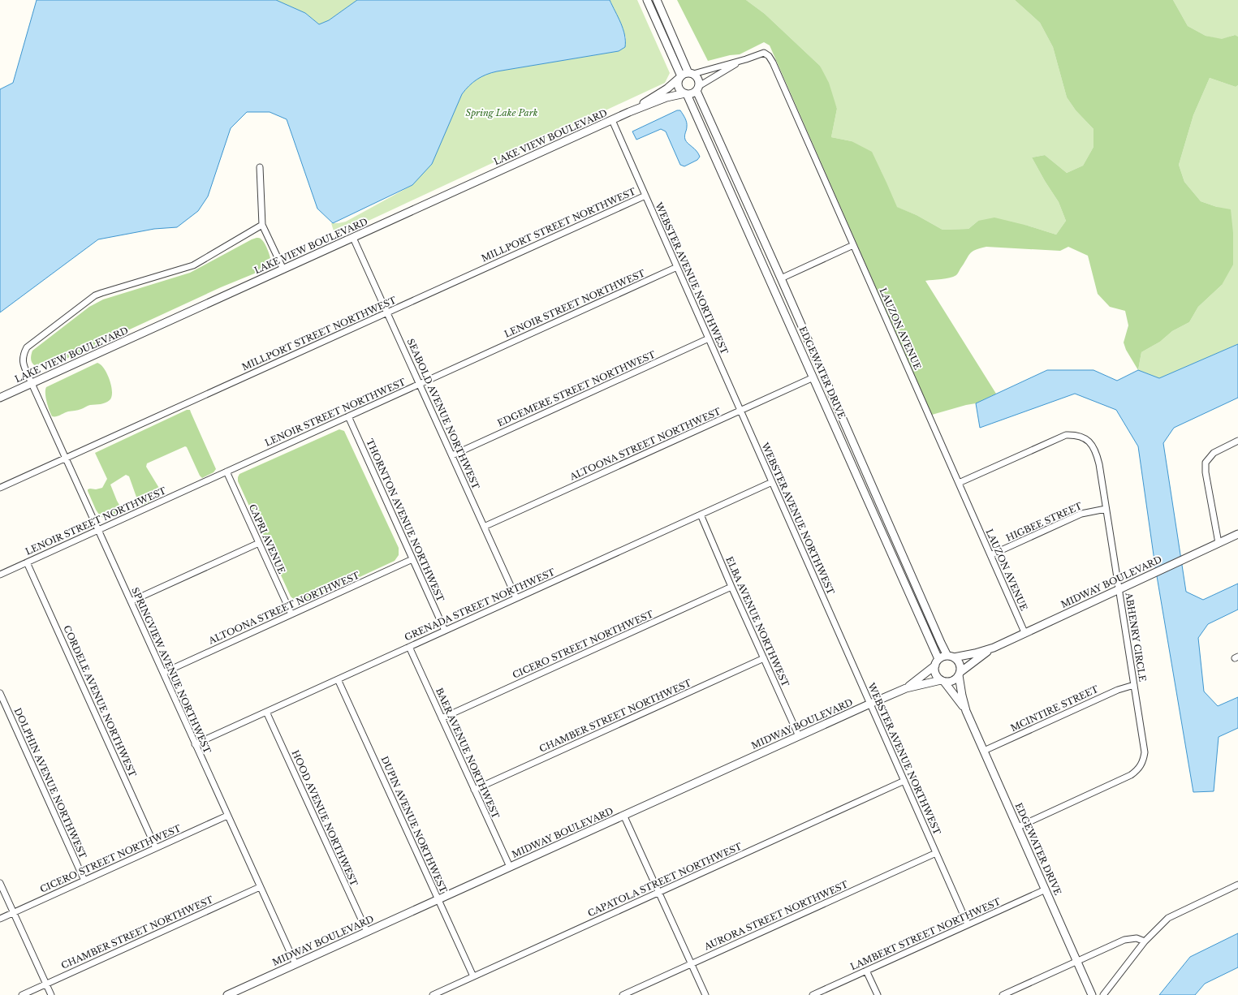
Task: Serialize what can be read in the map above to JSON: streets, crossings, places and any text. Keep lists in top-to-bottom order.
{
  "streets": {
    "street": [
      "LAKE VIEW BOULEVARD",
      "MILLPORT STREET NORTHWEST",
      "WEBSTER AVENUE NORTHWEST",
      "LENOIR STREET NORTHWEST",
      "LAUZON AVENUE",
      "EDGEWATER DRIVE",
      "EDGEMERE STREET NORTHWEST",
      "SEABOLD AVENUE NORTHWEST",
      "ALTOONA STREET NORTHWEST",
      "THORNTON AVENUE NORTHWEST",
      "HIGBEE STREET",
      "CAPRI AVENUE",
      "MIDWAY BOULEVARD",
      "GRENADA STREET NORTHWEST",
      "ELBA AVENUE NORTHWEST",
      "ABHENRY CIRCLE",
      "CICERO STREET NORTHWEST",
      "SPRINGVIEW AVENUE NORTHWEST",
      "CORDELE AVENUE NORTHWEST",
      "MCINTIRE STREET",
      "CHAMBER STREET NORTHWEST",
      "BAER AVENUE NORTHWEST",
      "DOLPHIN AVENUE NORTHWEST",
      "HOOD AVENUE NORTHWEST",
      "DUPIN AVENUE NORTHWEST",
      "CAPATOLA STREET NORTHWEST",
      "AURORA STREET NORTHWEST",
      "LAMBERT STREET NORTHWEST"
    ]
  },
  "crossings": [
    ["LAKE VIEW BOULEVARD", "WEBSTER AVENUE NORTHWEST"],
    ["LAKE VIEW BOULEVARD", "LAUZON AVENUE"],
    ["LAKE VIEW BOULEVARD", "EDGEWATER DRIVE"],
    ["LAKE VIEW BOULEVARD", "SEABOLD AVENUE NORTHWEST"],
    ["LAKE VIEW BOULEVARD", "SPRINGVIEW AVENUE NORTHWEST"],
    ["MILLPORT STREET NORTHWEST", "WEBSTER AVENUE NORTHWEST"],
    ["MILLPORT STREET NORTHWEST", "SEABOLD AVENUE NORTHWEST"],
    ["MILLPORT STREET NORTHWEST", "SPRINGVIEW AVENUE NORTHWEST"],
    ["WEBSTER AVENUE NORTHWEST", "LENOIR STREET NORTHWEST"],
    ["WEBSTER AVENUE NORTHWEST", "EDGEMERE STREET NORTHWEST"],
    ["WEBSTER AVENUE NORTHWEST", "ALTOONA STREET NORTHWEST"],
    ["WEBSTER AVENUE NORTHWEST", "MIDWAY BOULEVARD"],
    ["WEBSTER AVENUE NORTHWEST", "GRENADA STREET NORTHWEST"],
    ["WEBSTER AVENUE NORTHWEST", "CAPATOLA STREET NORTHWEST"],
    ["WEBSTER AVENUE NORTHWEST", "AURORA STREET NORTHWEST"],
    ["WEBSTER AVENUE NORTHWEST", "LAMBERT STREET NORTHWEST"],
    ["LENOIR STREET NORTHWEST", "SEABOLD AVENUE NORTHWEST"],
    ["LENOIR STREET NORTHWEST", "THORNTON AVENUE NORTHWEST"],
    ["LENOIR STREET NORTHWEST", "CAPRI AVENUE"],
    ["LENOIR STREET NORTHWEST", "SPRINGVIEW AVENUE NORTHWEST"],
    ["LENOIR STREET NORTHWEST", "CORDELE AVENUE NORTHWEST"],
    ["LAUZON AVENUE", "EDGEWATER DRIVE"],
    ["LAUZON AVENUE", "HIGBEE STREET"],
    ["LAUZON AVENUE", "MIDWAY BOULEVARD"],
    ["LAUZON AVENUE", "ABHENRY CIRCLE"],
    ["EDGEWATER DRIVE", "ALTOONA STREET NORTHWEST"],
    ["EDGEWATER DRIVE", "MIDWAY BOULEVARD"],
    ["EDGEWATER DRIVE", "ABHENRY CIRCLE"],
    ["EDGEWATER DRIVE", "MCINTIRE STREET"],
    ["EDGEWATER DRIVE", "LAMBERT STREET NORTHWEST"],
    ["EDGEMERE STREET NORTHWEST", "SEABOLD AVENUE NORTHWEST"],
    ["SEABOLD AVENUE NORTHWEST", "ALTOONA STREET NORTHWEST"],
    ["SEABOLD AVENUE NORTHWEST", "GRENADA STREET NORTHWEST"],
    ["ALTOONA STREET NORTHWEST", "THORNTON AVENUE NORTHWEST"],
    ["ALTOONA STREET NORTHWEST", "CAPRI AVENUE"],
    ["ALTOONA STREET NORTHWEST", "SPRINGVIEW AVENUE NORTHWEST"],
    ["THORNTON AVENUE NORTHWEST", "GRENADA STREET NORTHWEST"],
    ["HIGBEE STREET", "ABHENRY CIRCLE"],
    ["MIDWAY BOULEVARD", "ELBA AVENUE NORTHWEST"],
    ["MIDWAY BOULEVARD", "ABHENRY CIRCLE"],
    ["MIDWAY BOULEVARD", "SPRINGVIEW AVENUE NORTHWEST"],
    ["MIDWAY BOULEVARD", "BAER AVENUE NORTHWEST"],
    ["MIDWAY BOULEVARD", "HOOD AVENUE NORTHWEST"],
    ["MIDWAY BOULEVARD", "DUPIN AVENUE NORTHWEST"],
    ["GRENADA STREET NORTHWEST", "ELBA AVENUE NORTHWEST"],
    ["GRENADA STREET NORTHWEST", "SPRINGVIEW AVENUE NORTHWEST"],
    ["GRENADA STREET NORTHWEST", "BAER AVENUE NORTHWEST"],
    ["GRENADA STREET NORTHWEST", "HOOD AVENUE NORTHWEST"],
    ["GRENADA STREET NORTHWEST", "DUPIN AVENUE NORTHWEST"],
    ["ELBA AVENUE NORTHWEST", "CICERO STREET NORTHWEST"],
    ["ELBA AVENUE NORTHWEST", "CHAMBER STREET NORTHWEST"],
    ["ABHENRY CIRCLE", "MCINTIRE STREET"],
    ["CICERO STREET NORTHWEST", "SPRINGVIEW AVENUE NORTHWEST"],
    ["CICERO STREET NORTHWEST", "CORDELE AVENUE NORTHWEST"],
    ["CICERO STREET NORTHWEST", "BAER AVENUE NORTHWEST"],
    ["CICERO STREET NORTHWEST", "DOLPHIN AVENUE NORTHWEST"],
    ["SPRINGVIEW AVENUE NORTHWEST", "CHAMBER STREET NORTHWEST"],
    ["CHAMBER STREET NORTHWEST", "BAER AVENUE NORTHWEST"],
    ["DUPIN AVENUE NORTHWEST", "CAPATOLA STREET NORTHWEST"]
  ],
  "parks": ["Spring Lake Park"]
}
